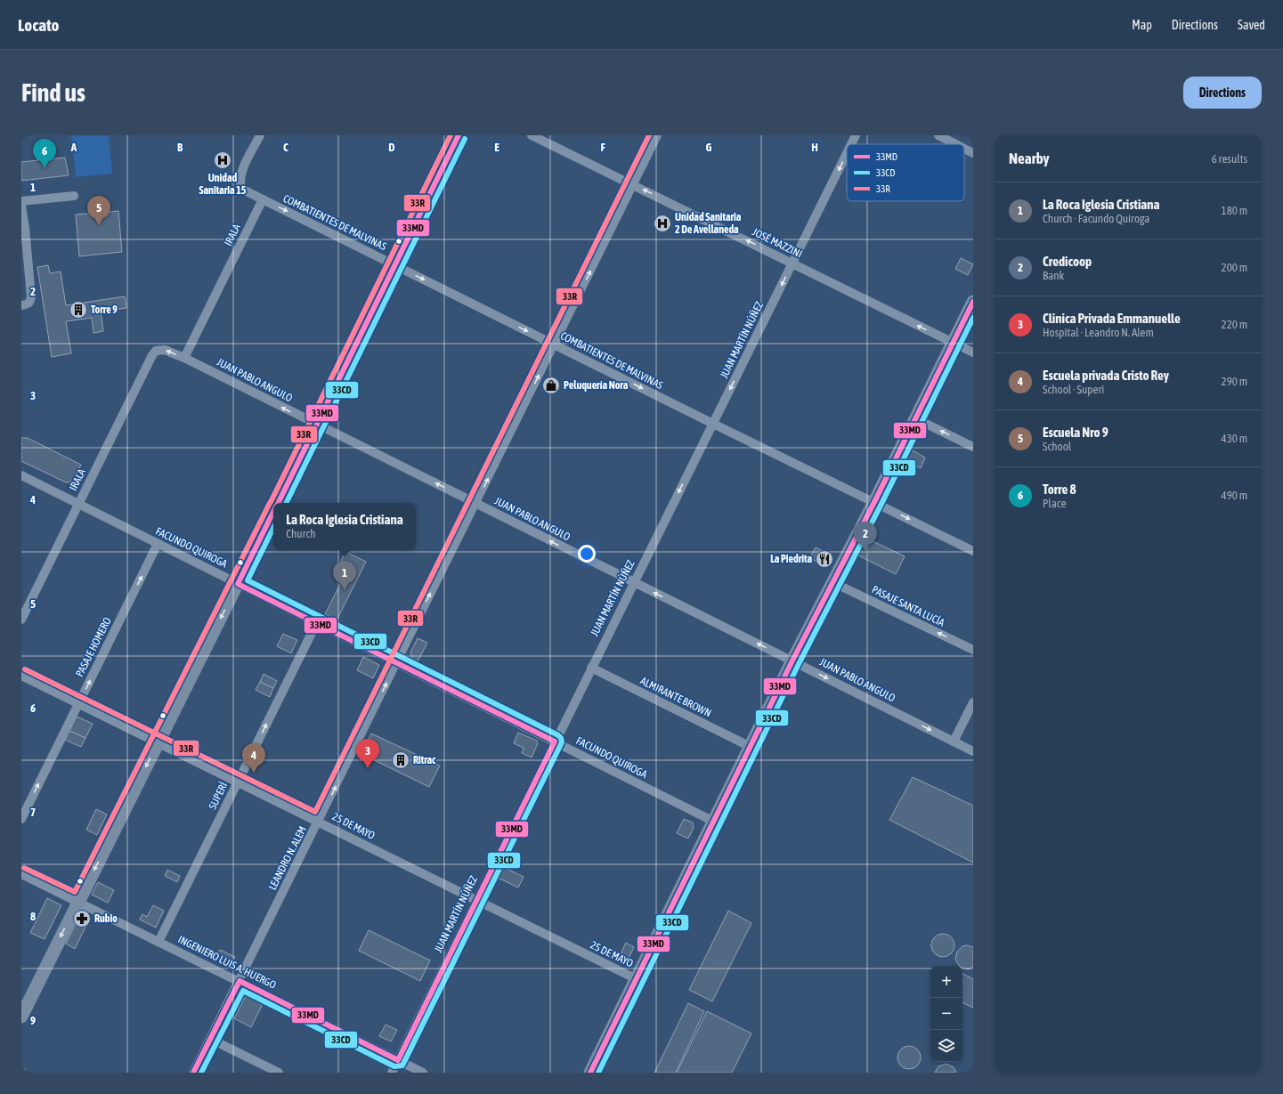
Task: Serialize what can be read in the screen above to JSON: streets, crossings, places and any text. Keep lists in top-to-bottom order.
{
  "streets": {
    "street": [
      "COMBATIENTES DE MALVINAS",
      "IRALA",
      "JOSÉ MAZZINI",
      "JUAN MARTÍN NÚÑEZ",
      "JUAN PABLO ANGULO",
      "FACUNDO QUIROGA",
      "PASAJE SANTA LUCÍA",
      "PASAJE HOMERO",
      "ALMIRANTE BROWN",
      "SUPERÍ",
      "25 DE MAYO",
      "LEANDRO N. ALEM",
      "INGENIERO LUIS A. HUERGO"
    ]
  },
  "crossings": [
    ["COMBATIENTES DE MALVINAS", "IRALA"],
    ["COMBATIENTES DE MALVINAS", "JUAN MARTÍN NÚÑEZ"],
    ["COMBATIENTES DE MALVINAS", "LEANDRO N. ALEM"],
    ["IRALA", "JUAN PABLO ANGULO"],
    ["IRALA", "FACUNDO QUIROGA"],
    ["JOSÉ MAZZINI", "JUAN MARTÍN NÚÑEZ"],
    ["JOSÉ MAZZINI", "LEANDRO N. ALEM"],
    ["JUAN MARTÍN NÚÑEZ", "JUAN PABLO ANGULO"],
    ["JUAN MARTÍN NÚÑEZ", "FACUNDO QUIROGA"],
    ["JUAN MARTÍN NÚÑEZ", "ALMIRANTE BROWN"],
    ["JUAN MARTÍN NÚÑEZ", "25 DE MAYO"],
    ["JUAN MARTÍN NÚÑEZ", "INGENIERO LUIS A. HUERGO"],
    ["JUAN PABLO ANGULO", "LEANDRO N. ALEM"],
    ["FACUNDO QUIROGA", "PASAJE HOMERO"],
    ["FACUNDO QUIROGA", "SUPERÍ"],
    ["FACUNDO QUIROGA", "LEANDRO N. ALEM"],
    ["PASAJE HOMERO", "25 DE MAYO"],
    ["SUPERÍ", "25 DE MAYO"],
    ["SUPERÍ", "INGENIERO LUIS A. HUERGO"],
    ["25 DE MAYO", "LEANDRO N. ALEM"],
    ["LEANDRO N. ALEM", "INGENIERO LUIS A. HUERGO"]
  ],
  "one_way": [
    "COMBATIENTES DE MALVINAS",
    "JOSÉ MAZZINI",
    "JUAN MARTÍN NÚÑEZ",
    "PASAJE SANTA LUCÍA",
    "PASAJE HOMERO",
    "SUPERÍ",
    "LEANDRO N. ALEM"
  ],
  "places": {
    "hospital": ["Unidad Sanitaria 15", "Unidad Sanitaria 2 De Avellaneda"],
    "building": ["Torre 9", "Ritrac"],
    "shop": ["Peluquería Nora"],
    "restaurant": ["La Piedrita"],
    "pharmacy": ["Rubio"]
  },
  "lines": ["transit line 33MD", "transit line 33R", "transit line 33CD"],
  "legend": ["33MD", "33CD", "33R"],
  "page": {
    "header": "Locato",
    "nav": ["Map", "Directions", "Saved"],
    "buttons": "Directions",
    "title": "Find us",
    "heading": ["Nearby", "6 results"],
    "pins": [
      "6",
      "5",
      "2",
      "1",
      "3",
      "4"
    ],
    "list": [
      {
        "mark": "1",
        "name": "La Roca Iglesia Cristiana",
        "note": "Church · Facundo Quiroga",
        "value": "180 m"
      },
      {
        "mark": "2",
        "name": "Credicoop",
        "note": "Bank",
        "value": "200 m"
      },
      {
        "mark": "3",
        "name": "Clinica Privada Emmanuelle",
        "note": "Hospital · Leandro N. Alem",
        "value": "220 m"
      },
      {
        "mark": "4",
        "name": "Escuela privada Cristo Rey",
        "note": "School · Superí",
        "value": "290 m"
      },
      {
        "mark": "5",
        "name": "Escuela Nro 9",
        "note": "School",
        "value": "430 m"
      },
      {
        "mark": "6",
        "name": "Torre 8",
        "note": "Place",
        "value": "490 m"
      }
    ],
    "popup": ["La Roca Iglesia Cristiana", "Church"],
    "map_buttons": ["+", "−"]
  },
  "grid": {
    "columns": [
      "A",
      "B",
      "C",
      "D",
      "E",
      "F",
      "G",
      "H"
    ],
    "rows": [
      "1",
      "2",
      "3",
      "4",
      "5",
      "6",
      "7",
      "8",
      "9"
    ]
  }
}
